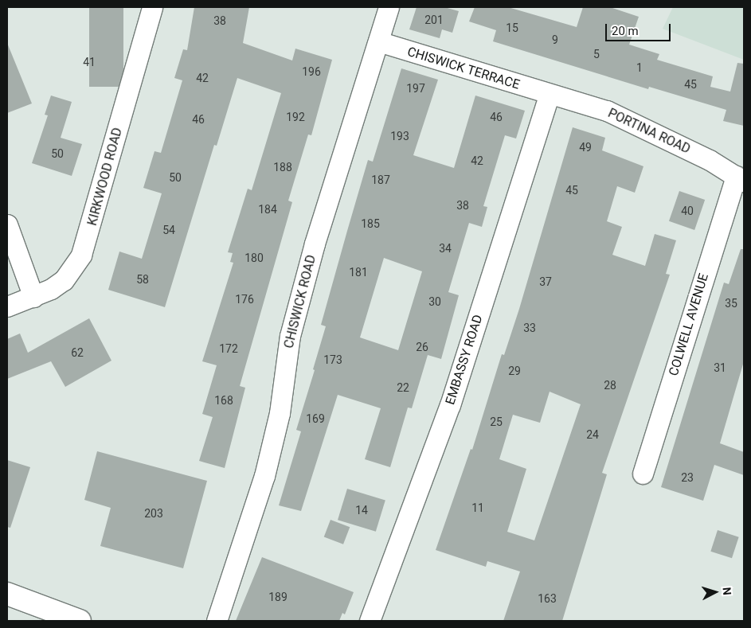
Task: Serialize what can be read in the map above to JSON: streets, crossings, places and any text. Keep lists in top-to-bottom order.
{
  "streets": {
    "street": [
      "CHISWICK TERRACE",
      "PORTINA ROAD",
      "KIRKWOOD ROAD",
      "CHISWICK ROAD",
      "COLWELL AVENUE",
      "EMBASSY ROAD"
    ]
  },
  "crossings": [
    ["CHISWICK TERRACE", "PORTINA ROAD"],
    ["CHISWICK TERRACE", "CHISWICK ROAD"],
    ["CHISWICK TERRACE", "EMBASSY ROAD"],
    ["PORTINA ROAD", "COLWELL AVENUE"],
    ["PORTINA ROAD", "EMBASSY ROAD"]
  ],
  "house_numbers": [
    "201",
    "38",
    "15",
    "9",
    "5",
    "41",
    "1",
    "196",
    "42",
    "45",
    "197",
    "192",
    "46",
    "46",
    "193",
    "49",
    "50",
    "42",
    "188",
    "50",
    "187",
    "45",
    "38",
    "184",
    "40",
    "185",
    "54",
    "34",
    "180",
    "181",
    "58",
    "37",
    "176",
    "30",
    "35",
    "33",
    "26",
    "172",
    "62",
    "173",
    "31",
    "29",
    "28",
    "22",
    "168",
    "169",
    "25",
    "24",
    "23",
    "11",
    "14",
    "203",
    "189",
    "163"
  ],
  "scale_bar": "20 m",
  "north": "right"
}
